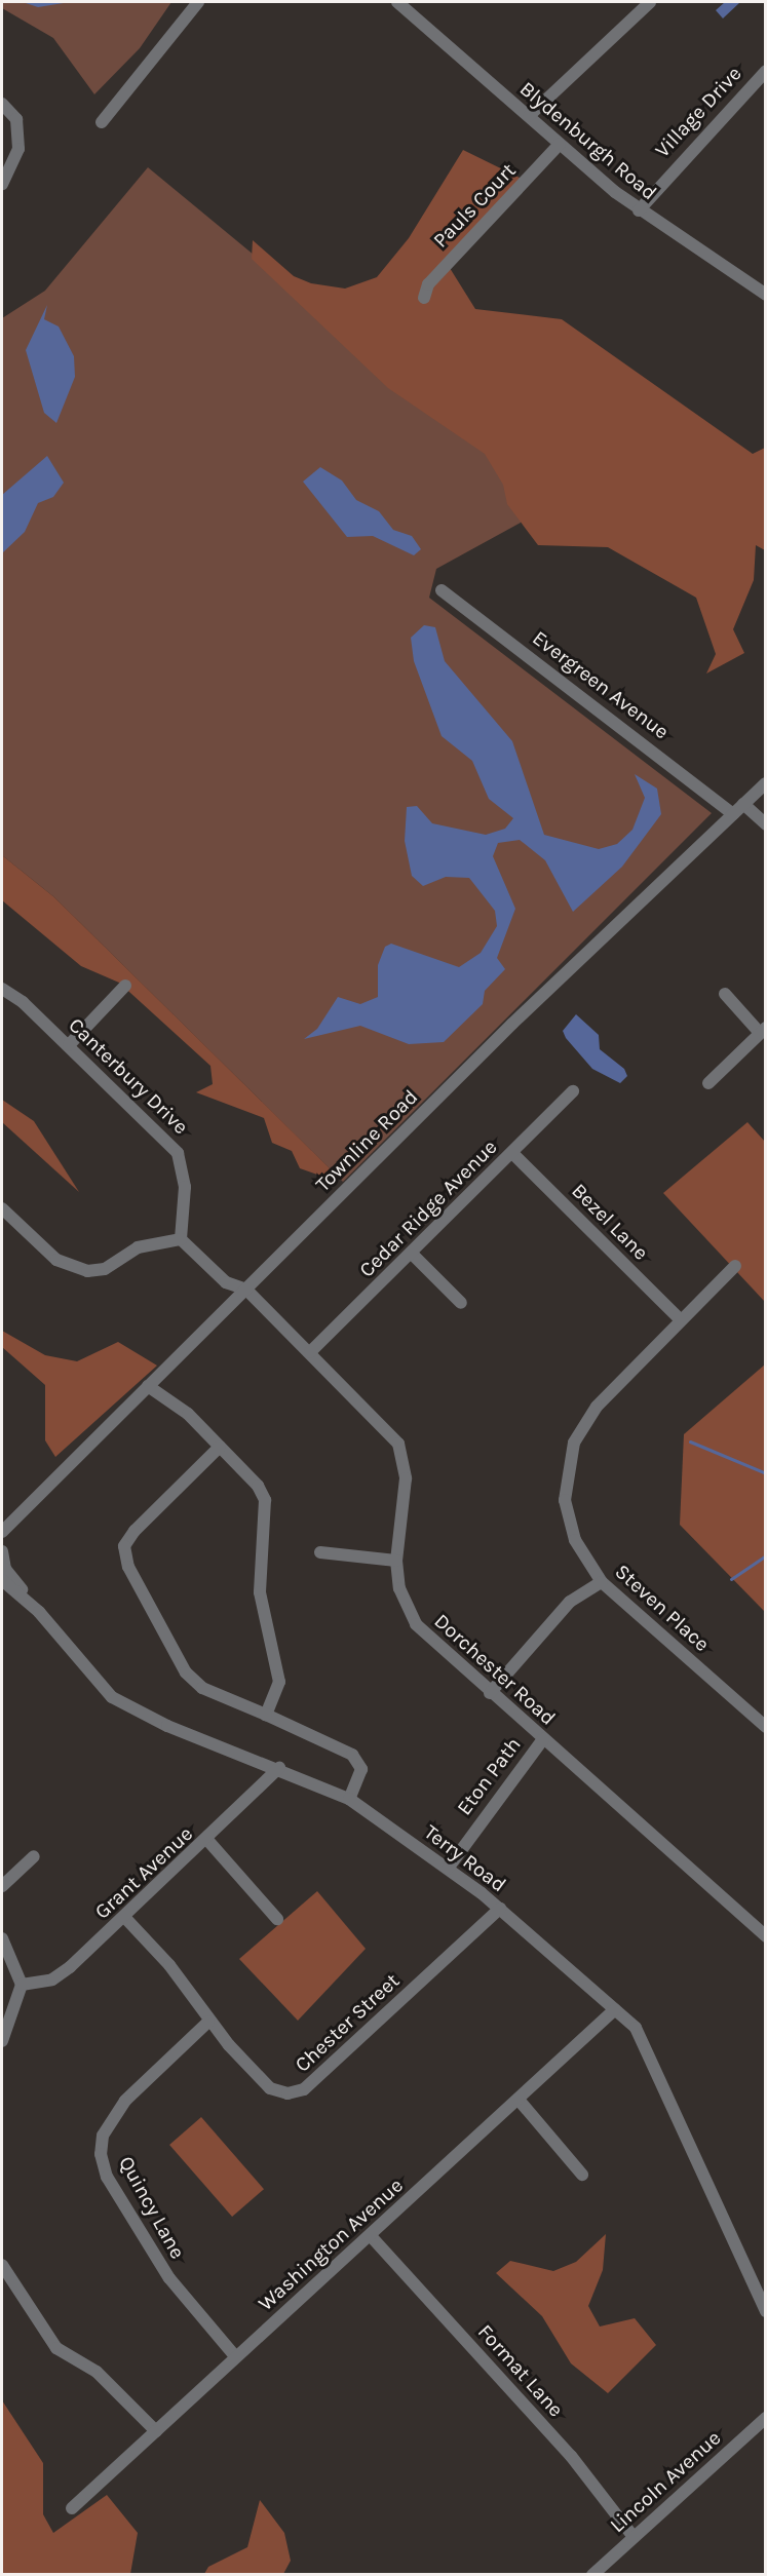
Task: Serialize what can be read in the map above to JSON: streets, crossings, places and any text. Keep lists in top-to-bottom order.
{
  "streets": {
    "street": [
      "Village Drive",
      "Blydenburgh Road",
      "Pauls Court",
      "Evergreen Avenue",
      "Canterbury Drive",
      "Townline Road",
      "Cedar Ridge Avenue",
      "Bezel Lane",
      "Steven Place",
      "Dorchester Road",
      "Eton Path",
      "Terry Road",
      "Grant Avenue",
      "Chester Street",
      "Quincy Lane",
      "Washington Avenue",
      "Format Lane",
      "Lincoln Avenue"
    ]
  },
  "crossings": [
    ["Village Drive", "Blydenburgh Road"],
    ["Blydenburgh Road", "Pauls Court"],
    ["Evergreen Avenue", "Townline Road"],
    ["Townline Road", "Dorchester Road"],
    ["Cedar Ridge Avenue", "Bezel Lane"],
    ["Cedar Ridge Avenue", "Dorchester Road"],
    ["Bezel Lane", "Steven Place"],
    ["Dorchester Road", "Eton Path"],
    ["Eton Path", "Terry Road"],
    ["Terry Road", "Grant Avenue"],
    ["Terry Road", "Chester Street"],
    ["Terry Road", "Washington Avenue"],
    ["Grant Avenue", "Chester Street"],
    ["Chester Street", "Quincy Lane"],
    ["Quincy Lane", "Washington Avenue"],
    ["Washington Avenue", "Format Lane"],
    ["Format Lane", "Lincoln Avenue"]
  ]
}
